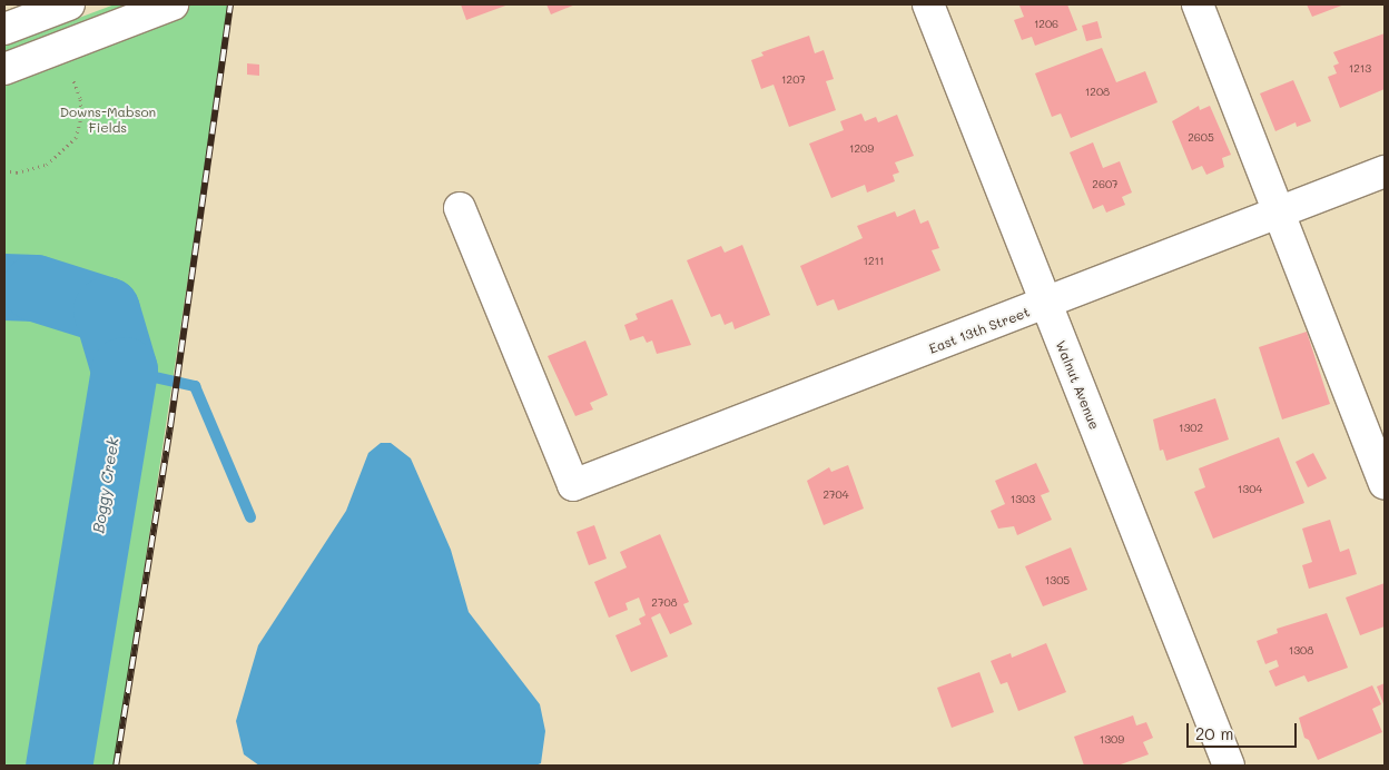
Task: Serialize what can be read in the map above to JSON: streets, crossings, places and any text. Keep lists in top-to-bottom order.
{
  "streets": {
    "street": ["East 13th Street", "Walnut Avenue"]
  },
  "crossings": [
    ["East 13th Street", "Walnut Avenue"]
  ],
  "water": ["Boggy Creek"],
  "parks": ["Downs-Mabson Fields"],
  "house_numbers": [
    "1206",
    "1213",
    "1207",
    "1208",
    "2605",
    "1209",
    "2607",
    "1211",
    "1302",
    "1304",
    "2704",
    "1303",
    "1305",
    "2708",
    "1308",
    "1309"
  ],
  "scale_bar": "20 m"
}
